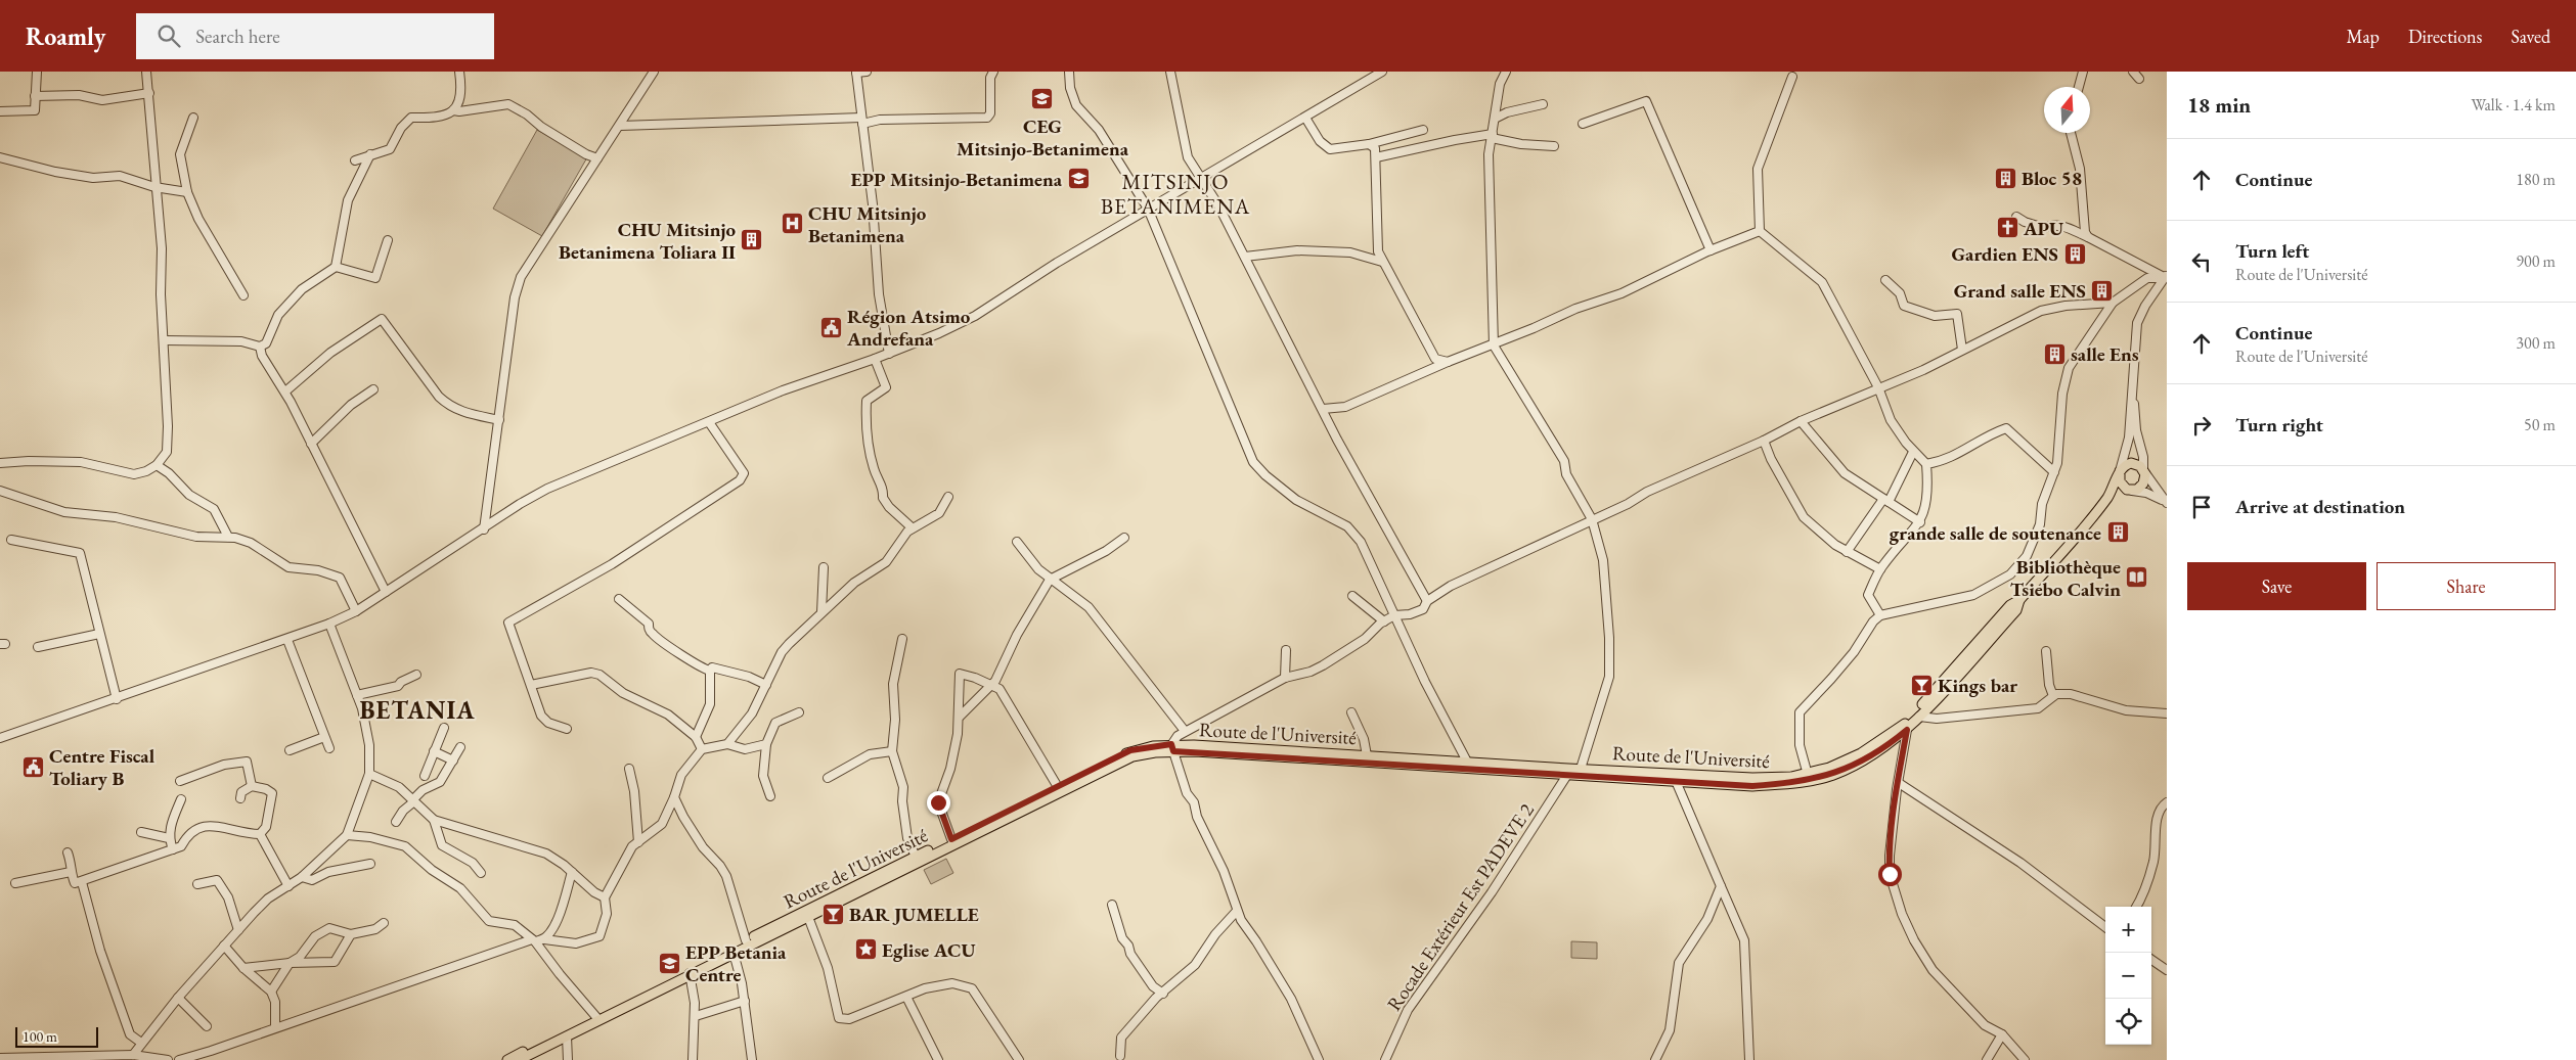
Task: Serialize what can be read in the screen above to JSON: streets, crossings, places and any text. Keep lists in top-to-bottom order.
{
  "streets": {
    "main road": ["Route de l'Université"],
    "street": ["Rocade Extérieur Est PADEVE 2"]
  },
  "crossings": [
    ["Route de l'Université", "Rocade Extérieur Est PADEVE 2"]
  ],
  "districts": ["MITSINJO BETANIMENA", "BETANIA"],
  "places": {
    "school or university": ["CEG Mitsinjo-Betanimena", "EPP Mitsinjo-Betanimena", "EPP Betania Centre"],
    "building": [
      "Bloc 58",
      "CHU Mitsinjo Betanimena Toliara II",
      "Gardien ENS",
      "Grand salle ENS",
      "salle Ens",
      "grande salle de soutenance"
    ],
    "hospital": ["CHU Mitsinjo Betanimena"],
    "church": ["APU"],
    "public building": ["Région Atsimo Andrefana", "Centre Fiscal Toliary B"],
    "library": ["Bibliothèque Tsiebo Calvin"],
    "bar": ["Kings bar", "BAR JUMELLE"],
    "place": ["Eglise ACU"]
  },
  "scale_bar": "100 m",
  "north": "top",
  "page": {
    "header": "Roamly",
    "search": "Search here",
    "nav": ["Map", "Directions", "Saved"],
    "heading": ["18 min", "Walk · 1.4 km"],
    "list": [
      ["Continue", "180 m"],
      ["Turn left", "Route de l'Université", "900 m"],
      ["Continue", "Route de l'Université", "300 m"],
      ["Turn right", "50 m"],
      "Arrive at destination"
    ],
    "buttons": ["Save", "Share"],
    "map_buttons": ["+", "−"],
    "scale": "100 m"
  }
}
